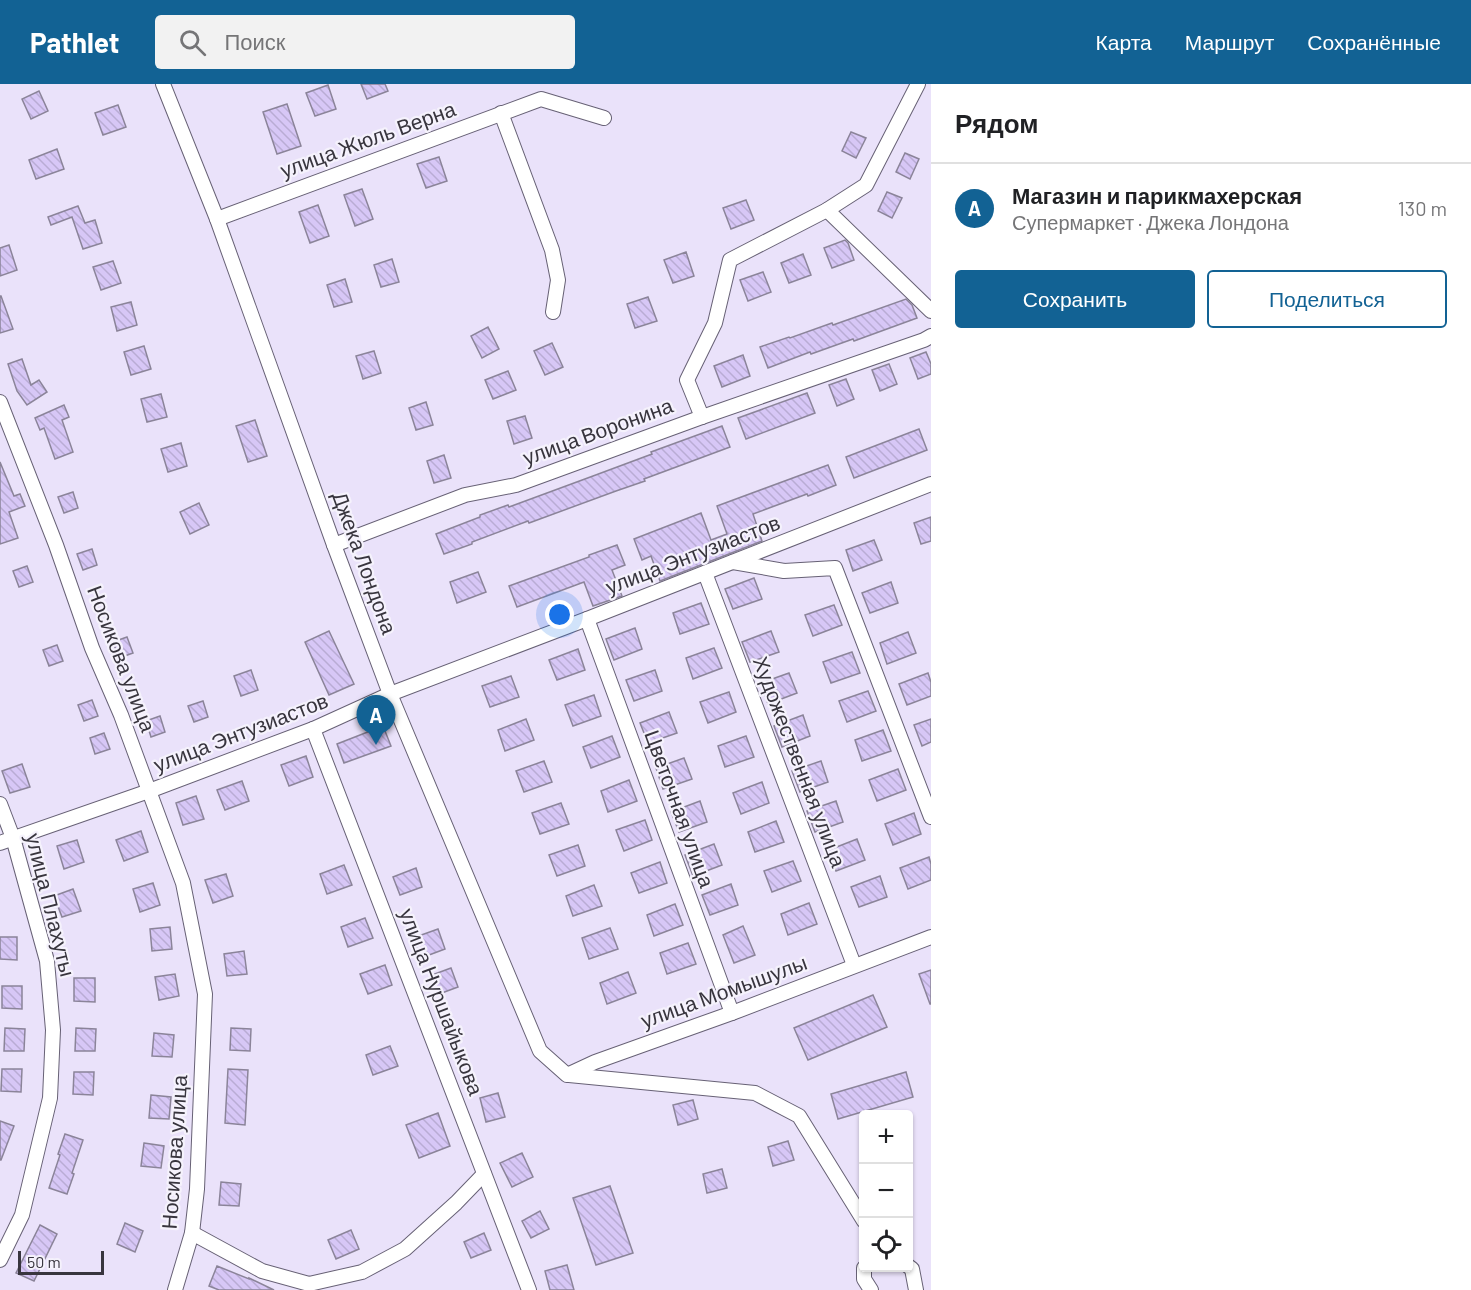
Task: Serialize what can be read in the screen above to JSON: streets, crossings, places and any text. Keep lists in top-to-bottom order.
{
  "streets": {
    "street": [
      "улица Жюль Верна",
      "улица Воронина",
      "улица Энтузиастов",
      "Джека Лондона",
      "Носикова улица",
      "Художественная улица",
      "Цветочная улица",
      "улица Плахуты",
      "улица Момышулы",
      "улица Нуршайыкова"
    ]
  },
  "crossings": [
    ["улица Жюль Верна", "Джека Лондона"],
    ["улица Воронина", "Джека Лондона"],
    ["улица Энтузиастов", "Джека Лондона"],
    ["улица Энтузиастов", "Носикова улица"],
    ["улица Энтузиастов", "Художественная улица"],
    ["улица Энтузиастов", "Цветочная улица"],
    ["улица Энтузиастов", "улица Плахуты"],
    ["улица Энтузиастов", "улица Нуршайыкова"],
    ["Джека Лондона", "улица Момышулы"],
    ["Художественная улица", "улица Момышулы"],
    ["Цветочная улица", "улица Момышулы"]
  ],
  "scale_bar": "50 m",
  "page": {
    "header": "Pathlet",
    "search": "Поиск",
    "nav": ["Карта", "Маршрут", "Сохранённые"],
    "heading": "Рядом",
    "list": [
      {
        "mark": "A",
        "name": "Магазин и парикмахерская",
        "note": "Супермаркет · Джека Лондона",
        "value": "130 m"
      }
    ],
    "buttons": ["Сохранить", "Поделиться"],
    "pins": "A",
    "map_buttons": ["+", "−"],
    "scale": "50 m"
  }
}
